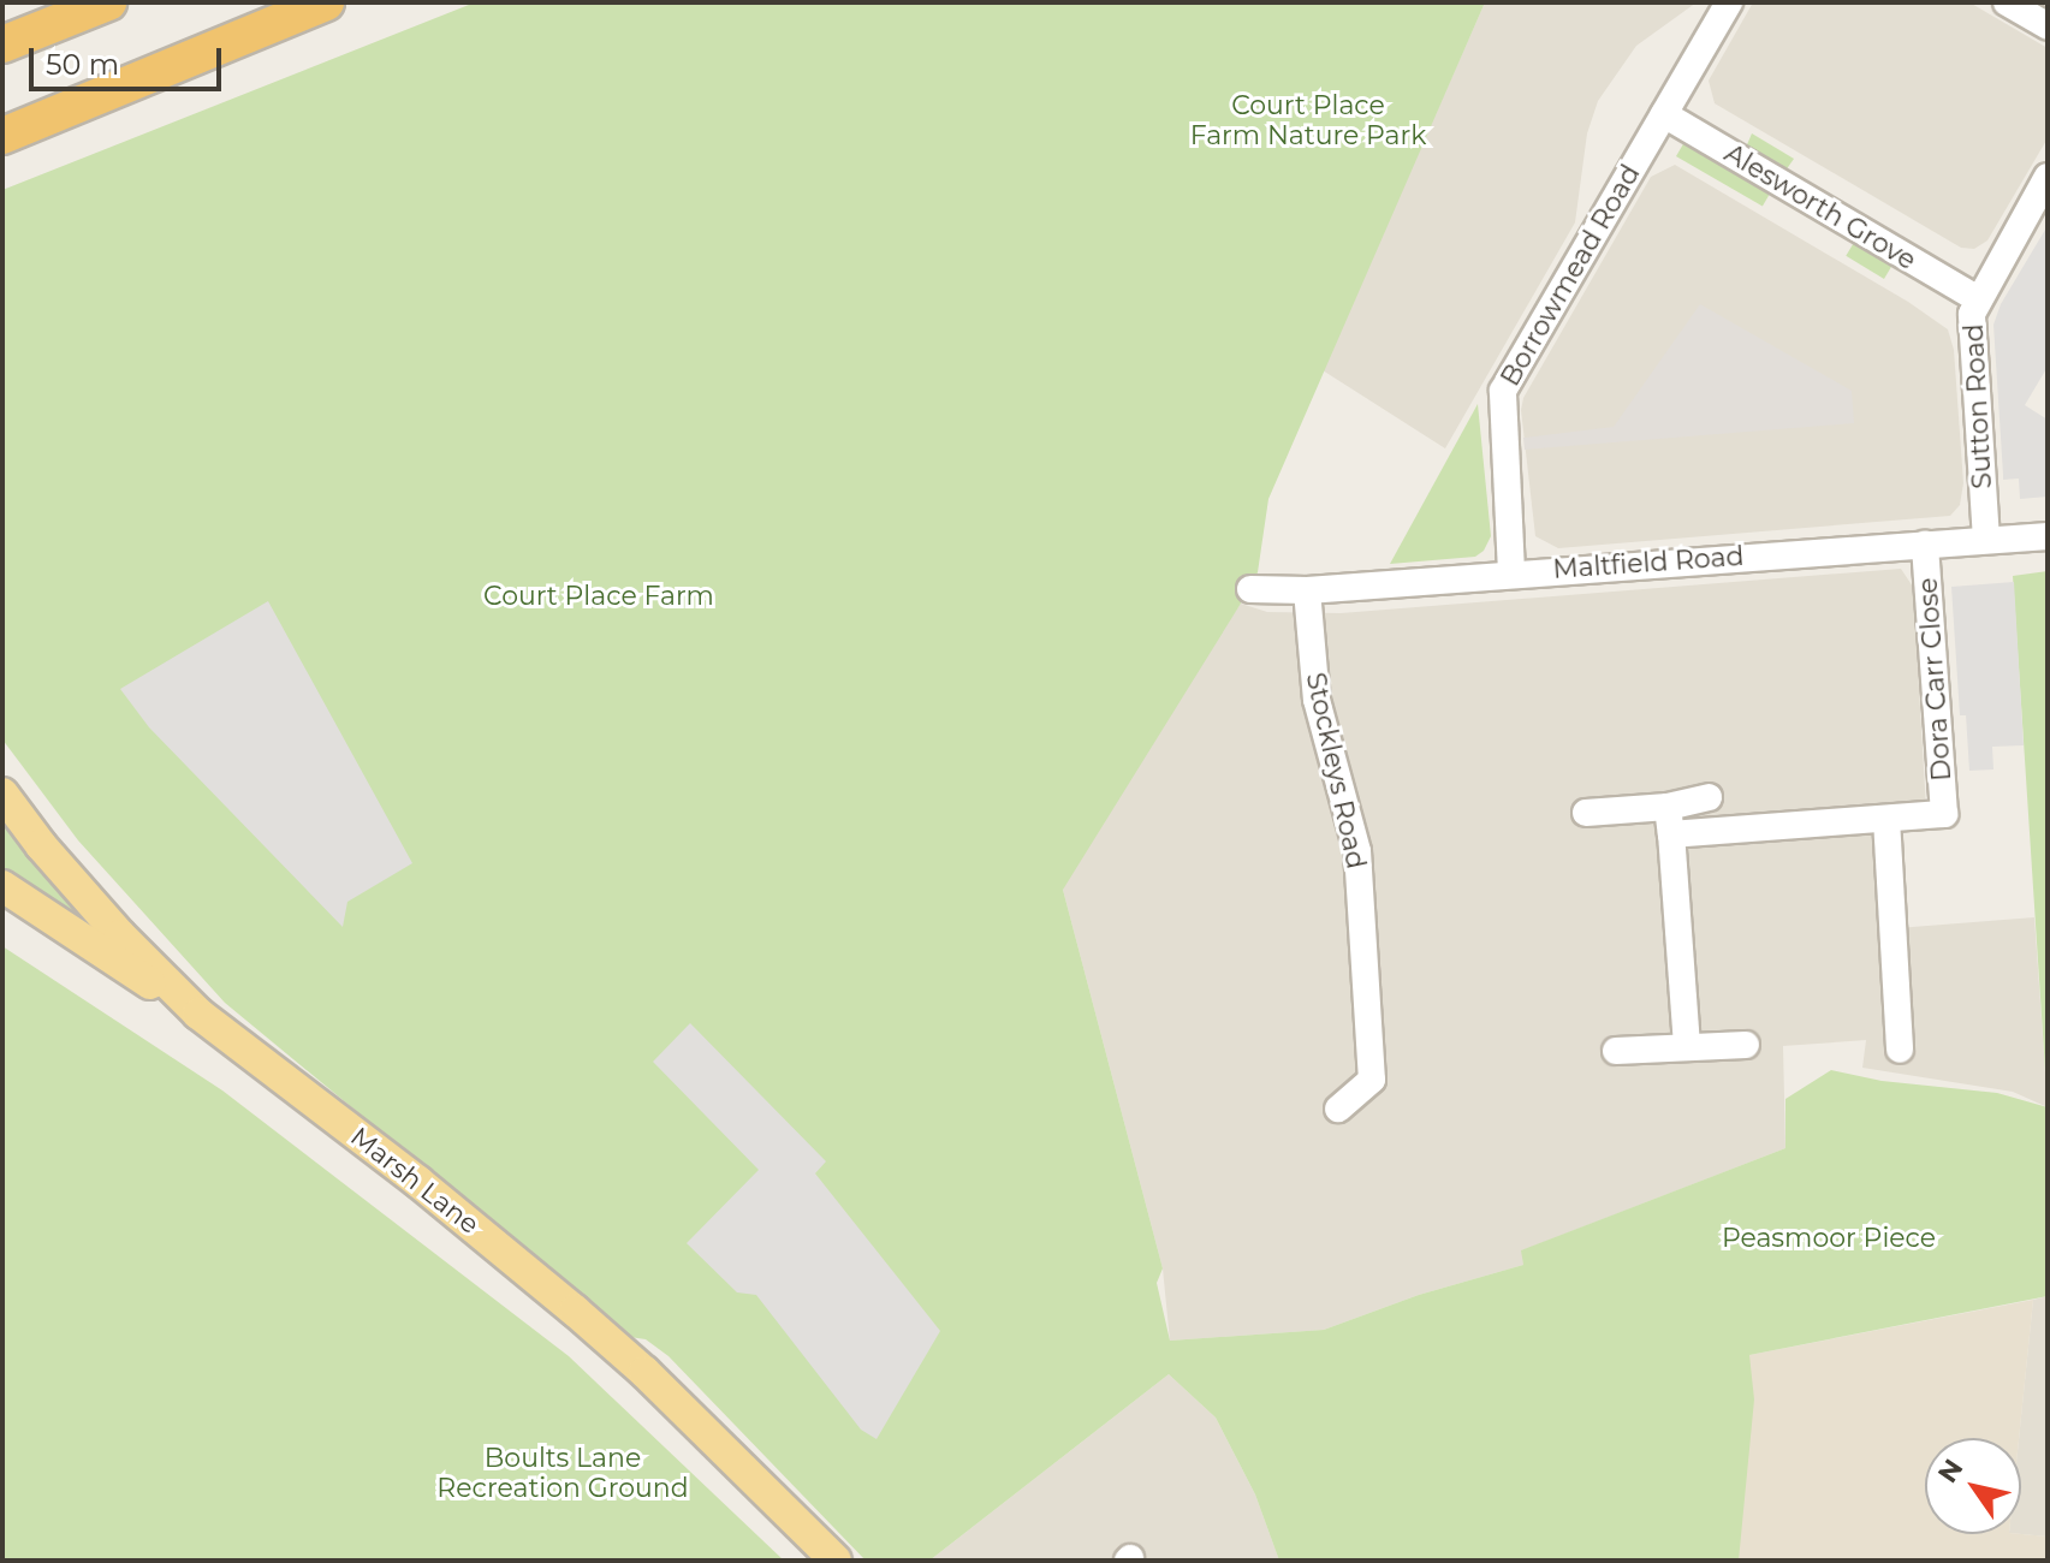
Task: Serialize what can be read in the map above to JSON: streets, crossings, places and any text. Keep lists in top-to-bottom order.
{
  "streets": {
    "main road": ["Marsh Lane"],
    "street": [
      "Alesworth Grove",
      "Borrowmead Road",
      "Sutton Road",
      "Maltfield Road",
      "Dora Carr Close",
      "Stockleys Road"
    ]
  },
  "crossings": [
    ["Alesworth Grove", "Borrowmead Road"],
    ["Alesworth Grove", "Sutton Road"],
    ["Borrowmead Road", "Maltfield Road"],
    ["Sutton Road", "Maltfield Road"],
    ["Maltfield Road", "Dora Carr Close"],
    ["Maltfield Road", "Stockleys Road"]
  ],
  "parks": [
    "Court Place Farm Nature Park",
    "Court Place Farm",
    "Peasmoor Piece",
    "Boults Lane Recreation Ground"
  ],
  "scale_bar": "50 m",
  "north": "top left"
}
